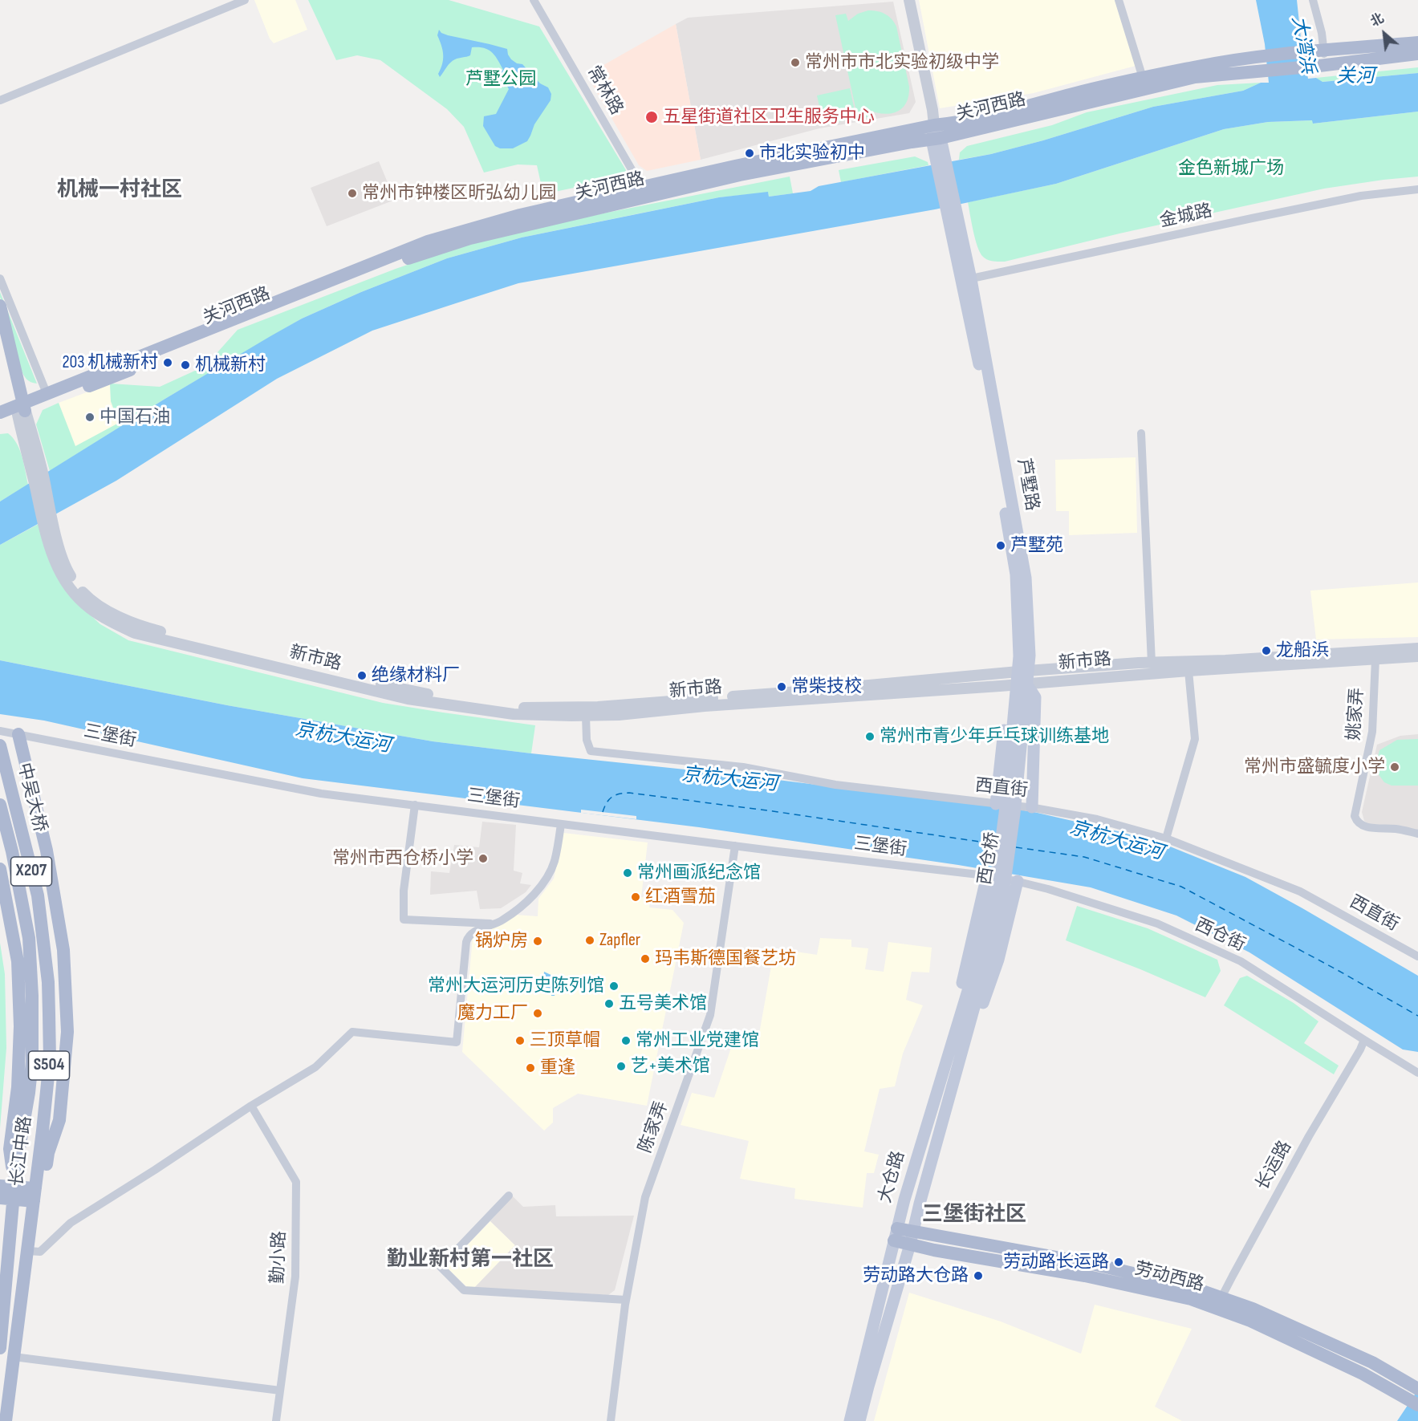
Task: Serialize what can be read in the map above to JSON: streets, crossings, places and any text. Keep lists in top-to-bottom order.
{
  "streets": {
    "main road": [
      "关河西路",
      "芦墅路",
      "中吴大桥",
      "西仓桥",
      "X207",
      "S504",
      "长江中路",
      "大仓路",
      "劳动西路"
    ],
    "street": [
      "常林路",
      "金城路",
      "新市路",
      "姚家弄",
      "三堡街",
      "西直街",
      "西仓街",
      "陈家弄",
      "长运路",
      "勤小路"
    ]
  },
  "crossings": [
    ["常林路", "关河西路"],
    ["关河西路", "芦墅路"],
    ["金城路", "芦墅路"],
    ["芦墅路", "新市路"],
    ["芦墅路", "西仓桥"],
    ["新市路", "姚家弄"],
    ["新市路", "西直街"],
    ["三堡街", "西仓街"],
    ["三堡街", "陈家弄"],
    ["中吴大桥", "长江中路"],
    ["西仓桥", "大仓路"],
    ["西仓街", "长运路"],
    ["长运路", "劳动西路"],
    ["大仓路", "劳动西路"]
  ],
  "districts": ["机械一村社区", "三堡街社区", "勤业新村第一社区"],
  "water": ["大湾浜", "关河", "京杭大运河"],
  "parks": ["芦墅公园", "金色新城广场"],
  "places": [
    "常州市市北实验初级中学",
    "五星街道社区卫生服务中心",
    "市北实验初中",
    "常州市钟楼区昕弘幼儿园",
    "203 机械新村",
    "机械新村",
    "中国石油",
    "芦墅苑",
    "龙船浜",
    "绝缘材料厂",
    "常柴技校",
    "常州市青少年乒乓球训练基地",
    "常州市盛毓度小学",
    "常州市西仓桥小学",
    "常州画派纪念馆",
    "红酒雪茄",
    "Zapfler",
    "锅炉房",
    "玛韦斯德国餐艺坊",
    "常州大运河历史陈列馆",
    "五号美术馆",
    "魔力工厂",
    "三顶草帽",
    "常州工业党建馆",
    "艺+美术馆",
    "重逢",
    "劳动路长运路",
    "劳动路大仓路"
  ],
  "north": "top left"
}
